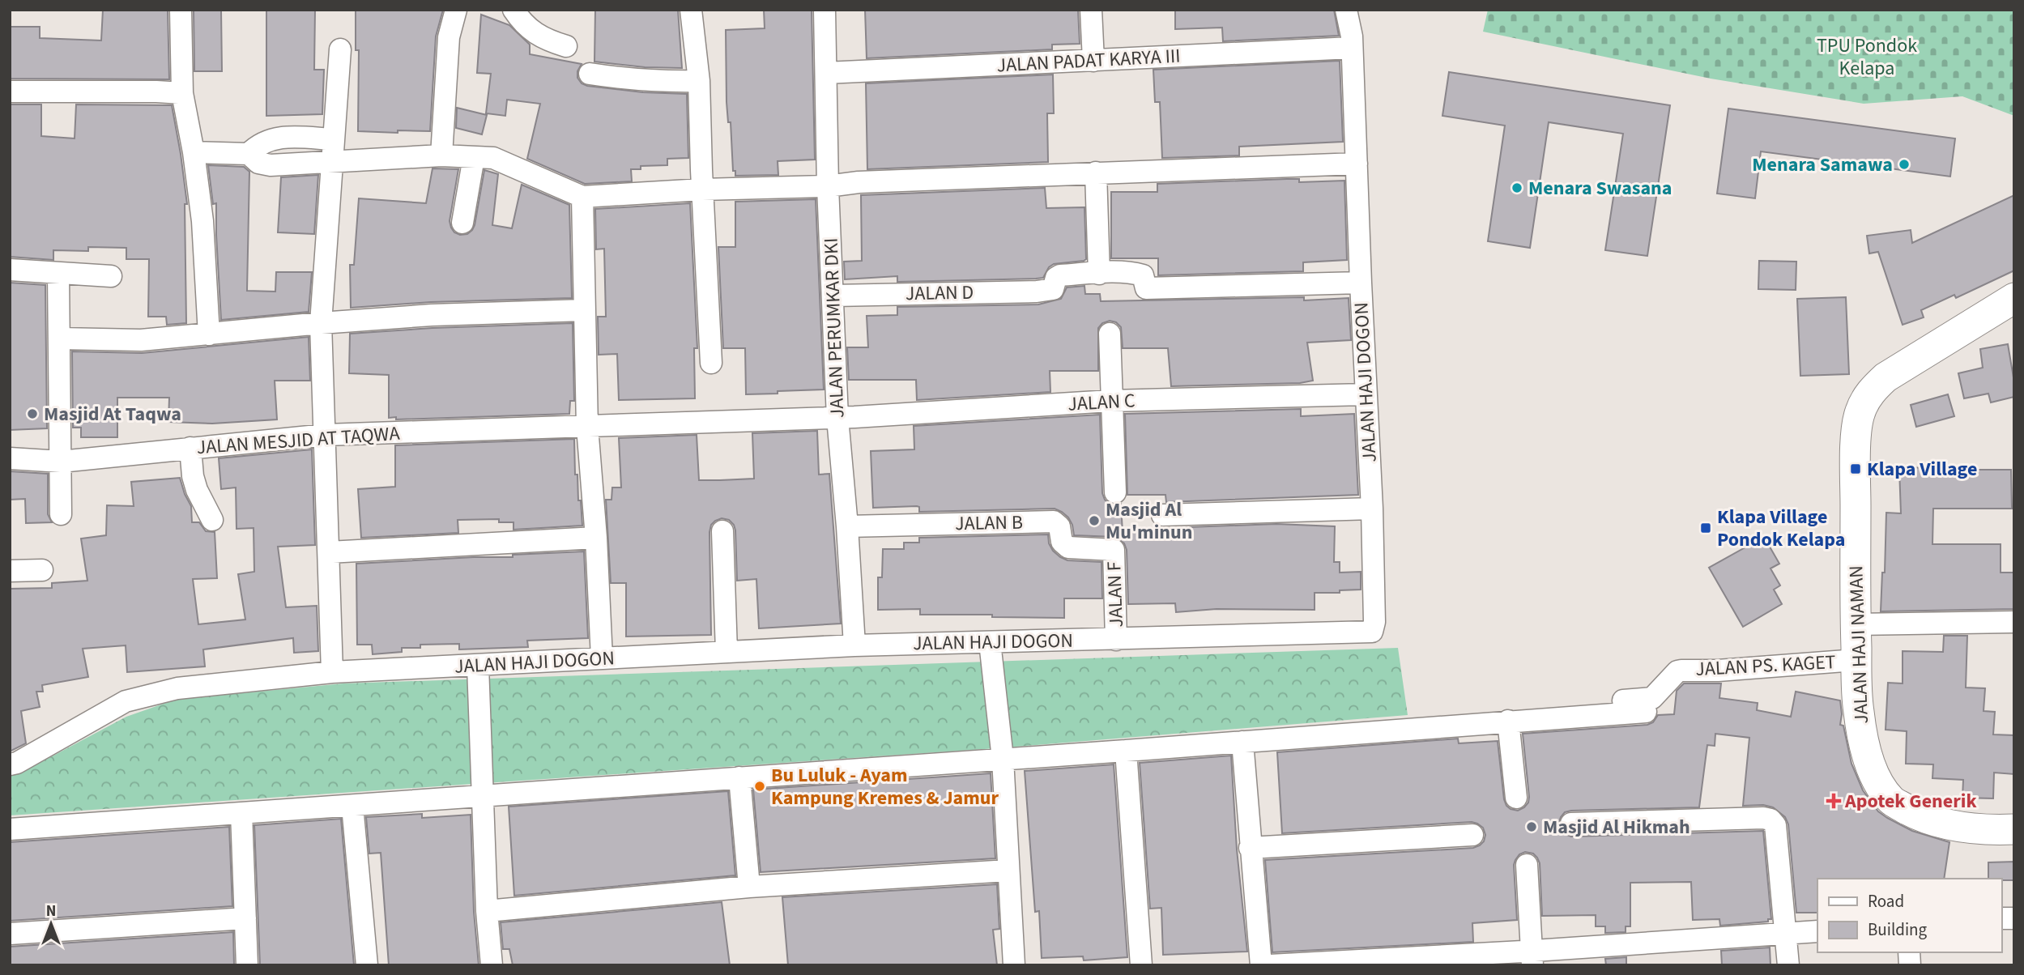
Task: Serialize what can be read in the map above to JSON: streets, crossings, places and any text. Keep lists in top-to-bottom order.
{
  "streets": {
    "street": [
      "JALAN PADAT KARYA III",
      "JALAN D",
      "JALAN PERUMKAR DKI",
      "JALAN HAJI DOGON",
      "JALAN C",
      "JALAN MESJID AT TAQWA",
      "JALAN B",
      "JALAN F",
      "JALAN HAJI NAMAN",
      "JALAN PS. KAGET"
    ]
  },
  "crossings": [
    ["JALAN PADAT KARYA III", "JALAN PERUMKAR DKI"],
    ["JALAN PADAT KARYA III", "JALAN HAJI DOGON"],
    ["JALAN D", "JALAN PERUMKAR DKI"],
    ["JALAN PERUMKAR DKI", "JALAN HAJI DOGON"],
    ["JALAN PERUMKAR DKI", "JALAN C"],
    ["JALAN PERUMKAR DKI", "JALAN B"],
    ["JALAN HAJI DOGON", "JALAN C"],
    ["JALAN HAJI DOGON", "JALAN F"],
    ["JALAN C", "JALAN MESJID AT TAQWA"],
    ["JALAN B", "JALAN F"],
    ["JALAN HAJI NAMAN", "JALAN PS. KAGET"]
  ],
  "parks": ["TPU Pondok Kelapa"],
  "places": {
    "other": [
      "Menara Samawa",
      "Menara Swasana",
      "Masjid At Taqwa",
      "Masjid Al Mu'minun",
      "Bu Luluk - Ayam Kampung Kremes & Jamur",
      "Masjid Al Hikmah"
    ],
    "transit": ["Klapa Village", "Klapa Village Pondok Kelapa"],
    "health": ["Apotek Generik"]
  },
  "legend": ["Road", "Building"],
  "north": "top"
}
